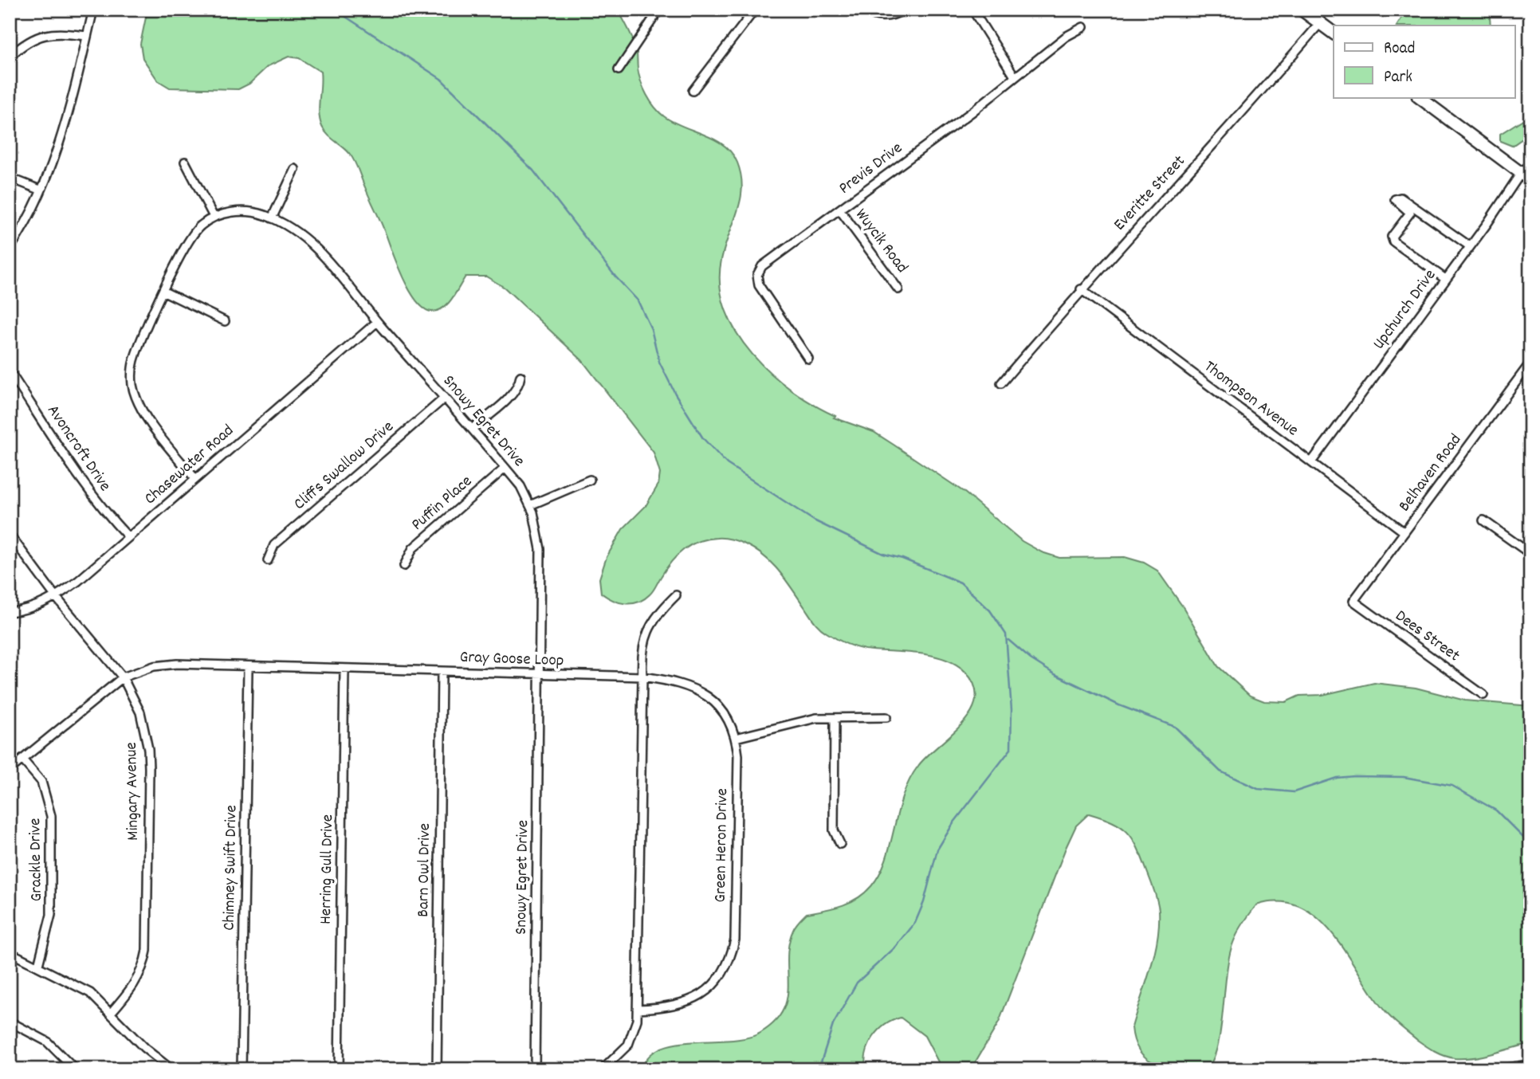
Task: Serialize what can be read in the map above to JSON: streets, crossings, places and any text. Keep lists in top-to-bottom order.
{
  "streets": {
    "street": [
      "Previs Drive",
      "Everitte Street",
      "Wuycik Road",
      "Upchurch Drive",
      "Thompson Avenue",
      "Snowy Egret Drive",
      "Avoncroft Drive",
      "Chasewater Road",
      "Cliffs Swallow Drive",
      "Belhaven Road",
      "Puffin Place",
      "Dees Street",
      "Gray Goose Loop",
      "Mingary Avenue",
      "Green Heron Drive",
      "Grackle Drive",
      "Chimney Swift Drive",
      "Herring Gull Drive",
      "Barn Owl Drive"
    ]
  },
  "crossings": [
    ["Previs Drive", "Wuycik Road"],
    ["Everitte Street", "Thompson Avenue"],
    ["Upchurch Drive", "Thompson Avenue"],
    ["Thompson Avenue", "Belhaven Road"],
    ["Snowy Egret Drive", "Chasewater Road"],
    ["Snowy Egret Drive", "Cliffs Swallow Drive"],
    ["Snowy Egret Drive", "Puffin Place"],
    ["Snowy Egret Drive", "Gray Goose Loop"],
    ["Avoncroft Drive", "Chasewater Road"],
    ["Chasewater Road", "Mingary Avenue"],
    ["Belhaven Road", "Dees Street"],
    ["Gray Goose Loop", "Mingary Avenue"],
    ["Gray Goose Loop", "Green Heron Drive"],
    ["Gray Goose Loop", "Grackle Drive"],
    ["Gray Goose Loop", "Chimney Swift Drive"],
    ["Gray Goose Loop", "Herring Gull Drive"],
    ["Gray Goose Loop", "Barn Owl Drive"]
  ],
  "legend": ["Road", "Park"]
}
